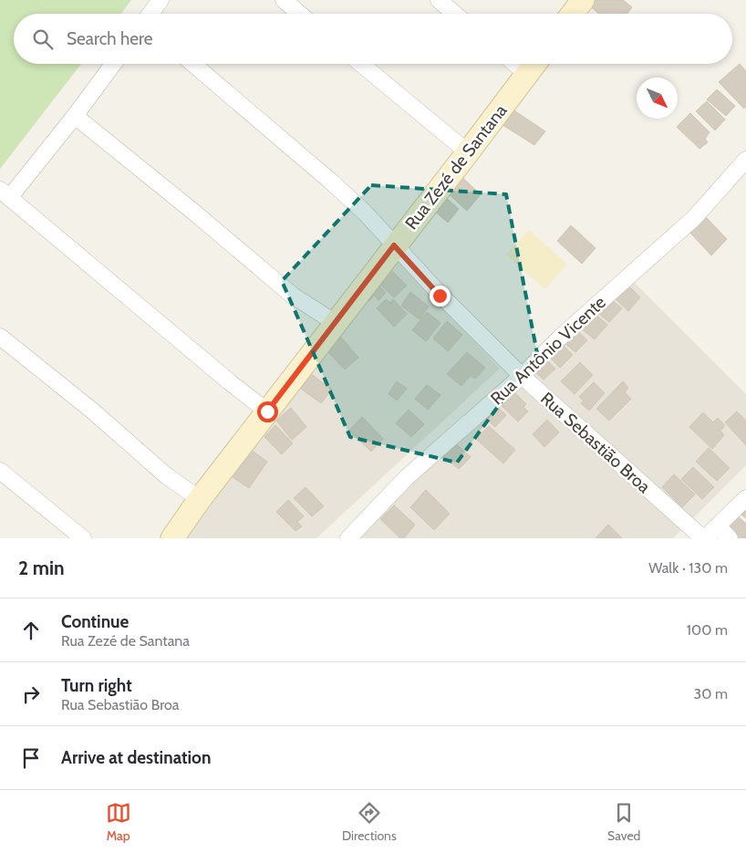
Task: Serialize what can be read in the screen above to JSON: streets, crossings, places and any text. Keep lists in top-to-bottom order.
{
  "streets": {
    "main road": ["Rua Zezé de Santana"],
    "street": ["Rua Antônio Vicente", "Rua Sebastião Broa"]
  },
  "crossings": [
    ["Rua Zezé de Santana", "Rua Sebastião Broa"],
    ["Rua Antônio Vicente", "Rua Sebastião Broa"]
  ],
  "north": "bottom right",
  "page": {
    "search": "Search here",
    "heading": ["2 min", "Walk · 130 m"],
    "list": [
      ["Continue", "Rua Zezé de Santana", "100 m"],
      ["Turn right", "Rua Sebastião Broa", "30 m"],
      "Arrive at destination"
    ],
    "nav": ["Map", "Directions", "Saved"]
  }
}
